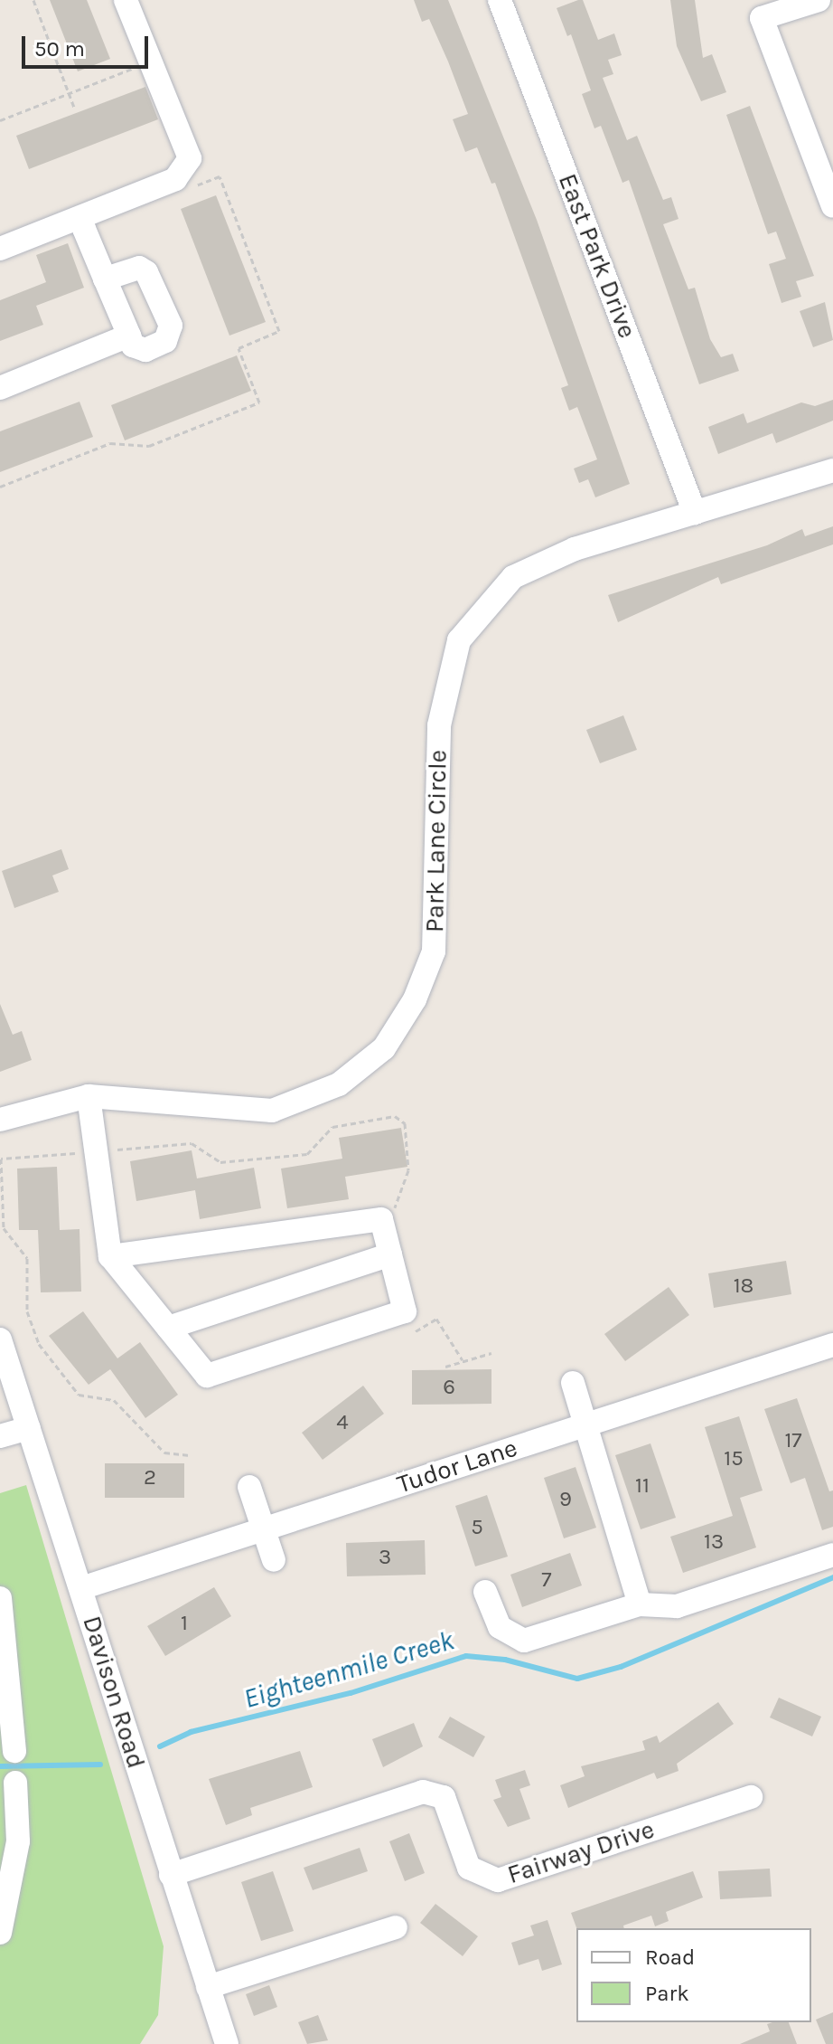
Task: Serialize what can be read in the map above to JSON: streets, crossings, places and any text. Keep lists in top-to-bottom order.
{
  "streets": {
    "street": [
      "East Park Drive",
      "Park Lane Circle",
      "Tudor Lane",
      "Davison Road",
      "Fairway Drive"
    ]
  },
  "crossings": [
    ["East Park Drive", "Park Lane Circle"],
    ["Tudor Lane", "Davison Road"],
    ["Davison Road", "Fairway Drive"]
  ],
  "water": ["Eighteenmile Creek"],
  "house_numbers": [
    "18",
    "6",
    "4",
    "17",
    "15",
    "2",
    "11",
    "9",
    "5",
    "13",
    "3",
    "7",
    "1"
  ],
  "legend": ["Road", "Park"],
  "scale_bar": "50 m"
}
